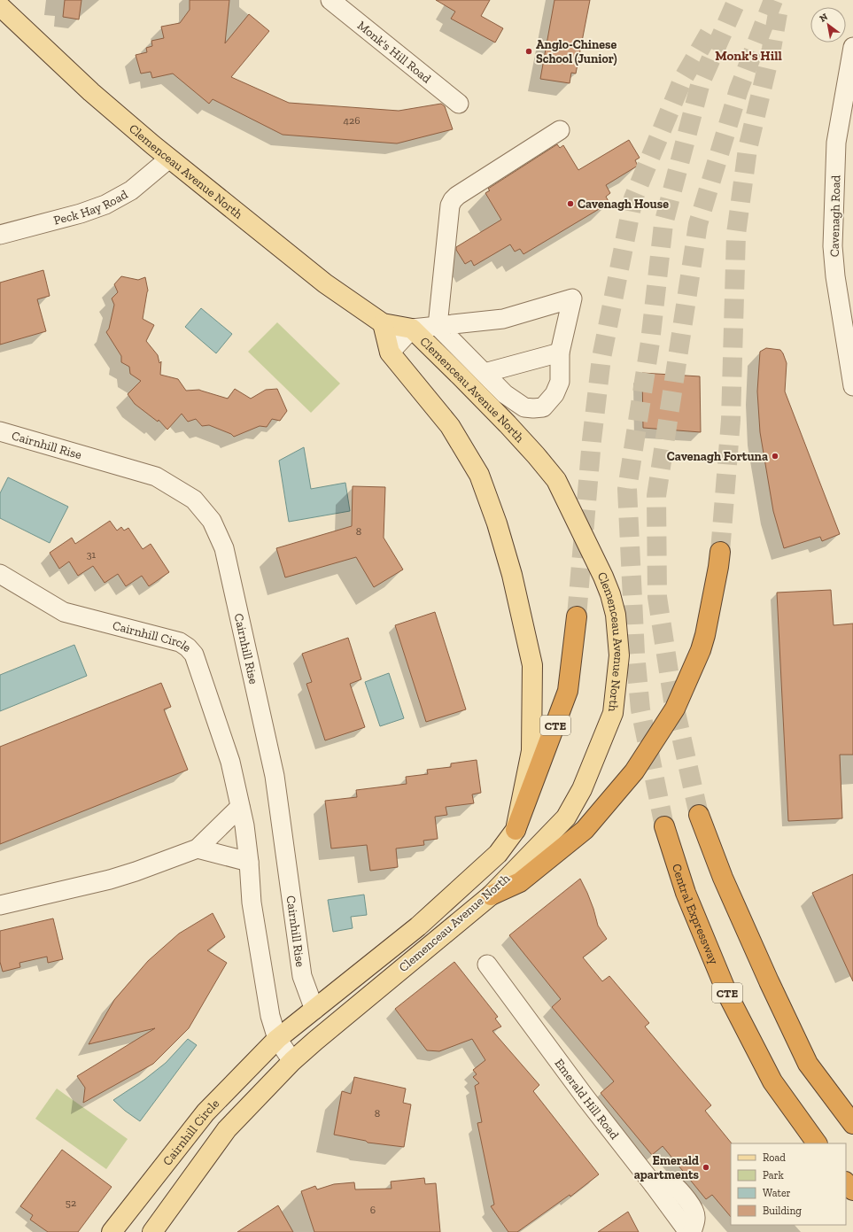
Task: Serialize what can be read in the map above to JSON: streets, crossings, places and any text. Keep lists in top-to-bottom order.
{
  "streets": {
    "highway": ["CTE", "Central Expressway"],
    "main road": ["Clemenceau Avenue North", "Cairnhill Circle"],
    "street": [
      "Monk's Hill Road",
      "Peck Hay Road",
      "Cavenagh Road",
      "Cairnhill Rise",
      "Emerald Hill Road"
    ]
  },
  "crossings": [
    ["Clemenceau Avenue North", "Peck Hay Road"],
    ["Clemenceau Avenue North", "Cairnhill Rise"],
    ["Clemenceau Avenue North", "Cairnhill Circle"],
    ["Clemenceau Avenue North", "CTE"]
  ],
  "districts": ["Monk's Hill"],
  "places": [
    "Anglo-Chinese School (Junior)",
    "Cavenagh House",
    "Cavenagh Fortuna",
    "Emerald apartments"
  ],
  "house_numbers": [
    "426",
    "8",
    "31",
    "8",
    "52",
    "6"
  ],
  "legend": [
    "Road",
    "Park",
    "Water",
    "Building"
  ],
  "north": "top left"
}
